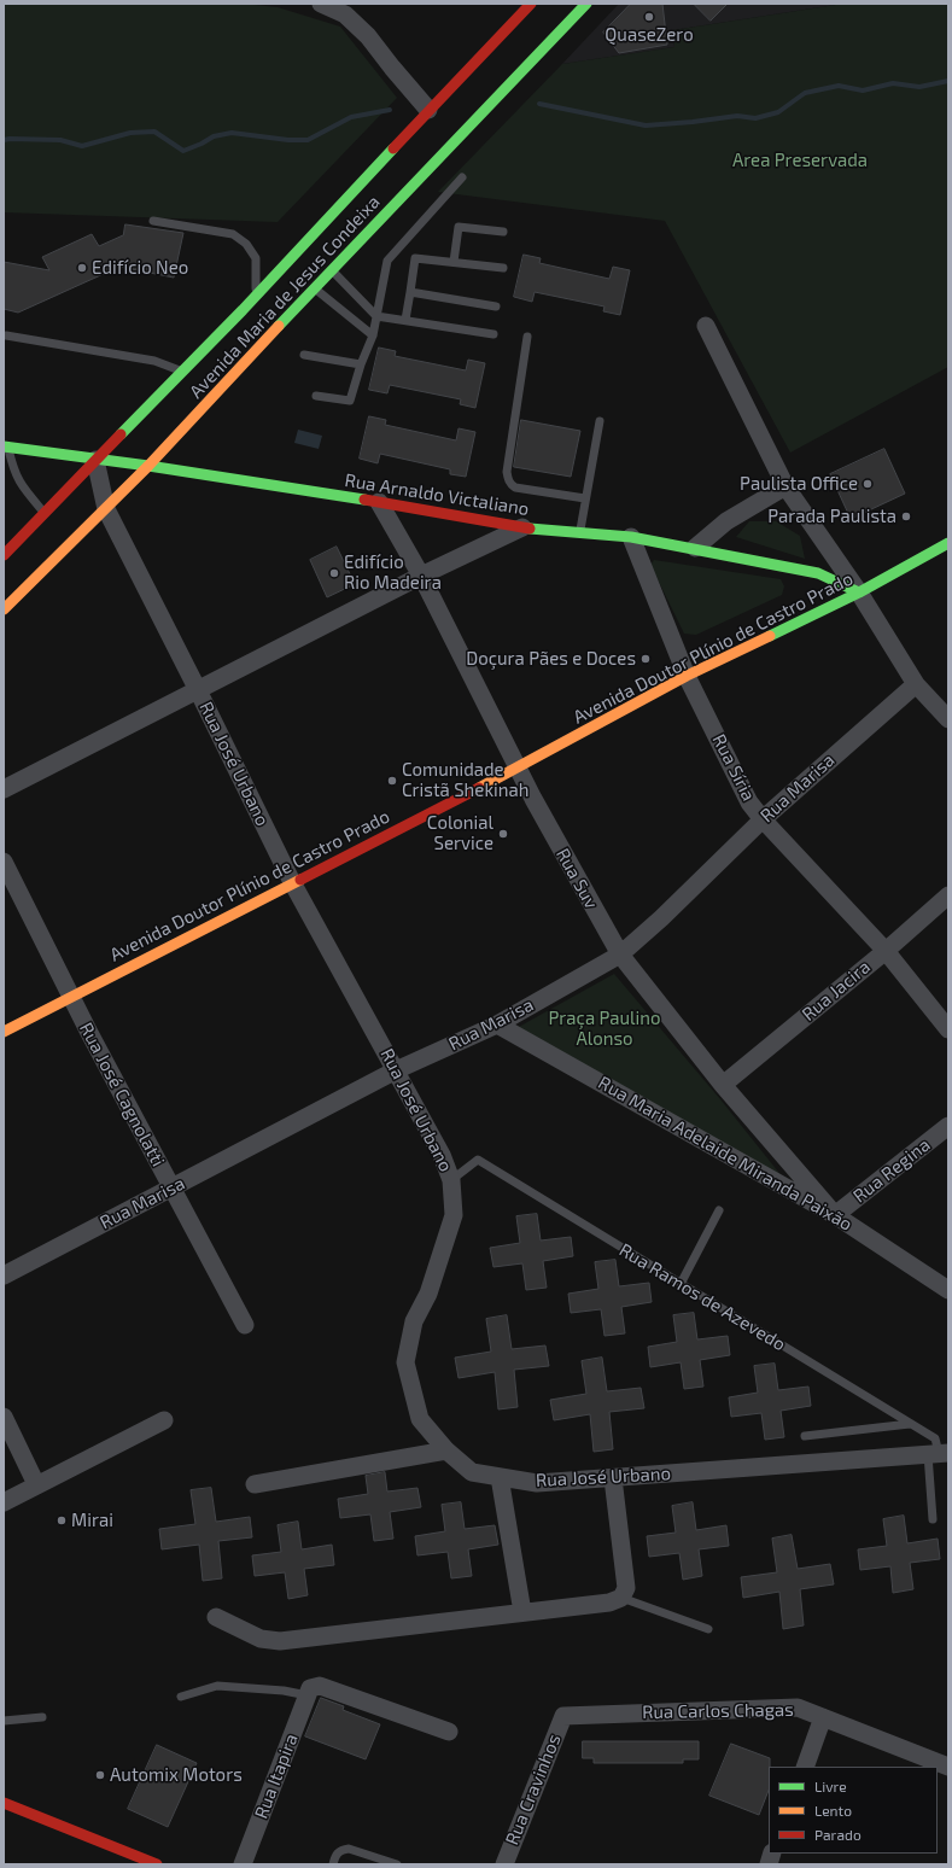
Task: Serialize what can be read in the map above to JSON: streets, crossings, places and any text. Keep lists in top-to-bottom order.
{
  "streets": {
    "street": [
      "Avenida Maria de Jesus Condeixa",
      "Rua Arnaldo Victaliano",
      "Avenida Doutor Plínio de Castro Prado",
      "Rua José Urbano",
      "Rua Síria",
      "Rua Marisa",
      "Rua Suv",
      "Rua Jacira",
      "Rua José Cagnolatti",
      "Rua Maria Adelaide Miranda Paixão",
      "Rua Regina",
      "Rua Carlos Chagas",
      "Rua Itapira",
      "Rua Cravinhos"
    ],
    "lane": ["Rua Ramos de Azevedo"]
  },
  "crossings": [
    ["Avenida Maria de Jesus Condeixa", "Rua Arnaldo Victaliano"],
    ["Avenida Maria de Jesus Condeixa", "Rua José Urbano"],
    ["Rua Arnaldo Victaliano", "Avenida Doutor Plínio de Castro Prado"],
    ["Rua Arnaldo Victaliano", "Rua José Urbano"],
    ["Rua Arnaldo Victaliano", "Rua Síria"],
    ["Rua Arnaldo Victaliano", "Rua Suv"],
    ["Avenida Doutor Plínio de Castro Prado", "Rua José Urbano"],
    ["Avenida Doutor Plínio de Castro Prado", "Rua Síria"],
    ["Avenida Doutor Plínio de Castro Prado", "Rua Suv"],
    ["Avenida Doutor Plínio de Castro Prado", "Rua José Cagnolatti"],
    ["Rua José Urbano", "Rua Marisa"],
    ["Rua José Urbano", "Rua Ramos de Azevedo"],
    ["Rua Síria", "Rua Marisa"],
    ["Rua Síria", "Rua Jacira"],
    ["Rua Marisa", "Rua Suv"],
    ["Rua Marisa", "Rua José Cagnolatti"],
    ["Rua Marisa", "Rua Maria Adelaide Miranda Paixão"],
    ["Rua Suv", "Rua Jacira"],
    ["Rua Suv", "Rua Maria Adelaide Miranda Paixão"],
    ["Rua Suv", "Rua Regina"],
    ["Rua Maria Adelaide Miranda Paixão", "Rua Regina"],
    ["Rua Carlos Chagas", "Rua Cravinhos"]
  ],
  "parks": ["Area Preservada", "Praça Paulino Alonso"],
  "places": [
    "QuaseZero",
    "Edifício Neo",
    "Paulista Office",
    "Parada Paulista",
    "Edifício Rio Madeira",
    "Doçura Pães e Doces",
    "Comunidade Cristã Shekinah",
    "Colonial Service",
    "Mirai",
    "Automix Motors"
  ],
  "legend": ["Livre", "Lento", "Parado"]
}
